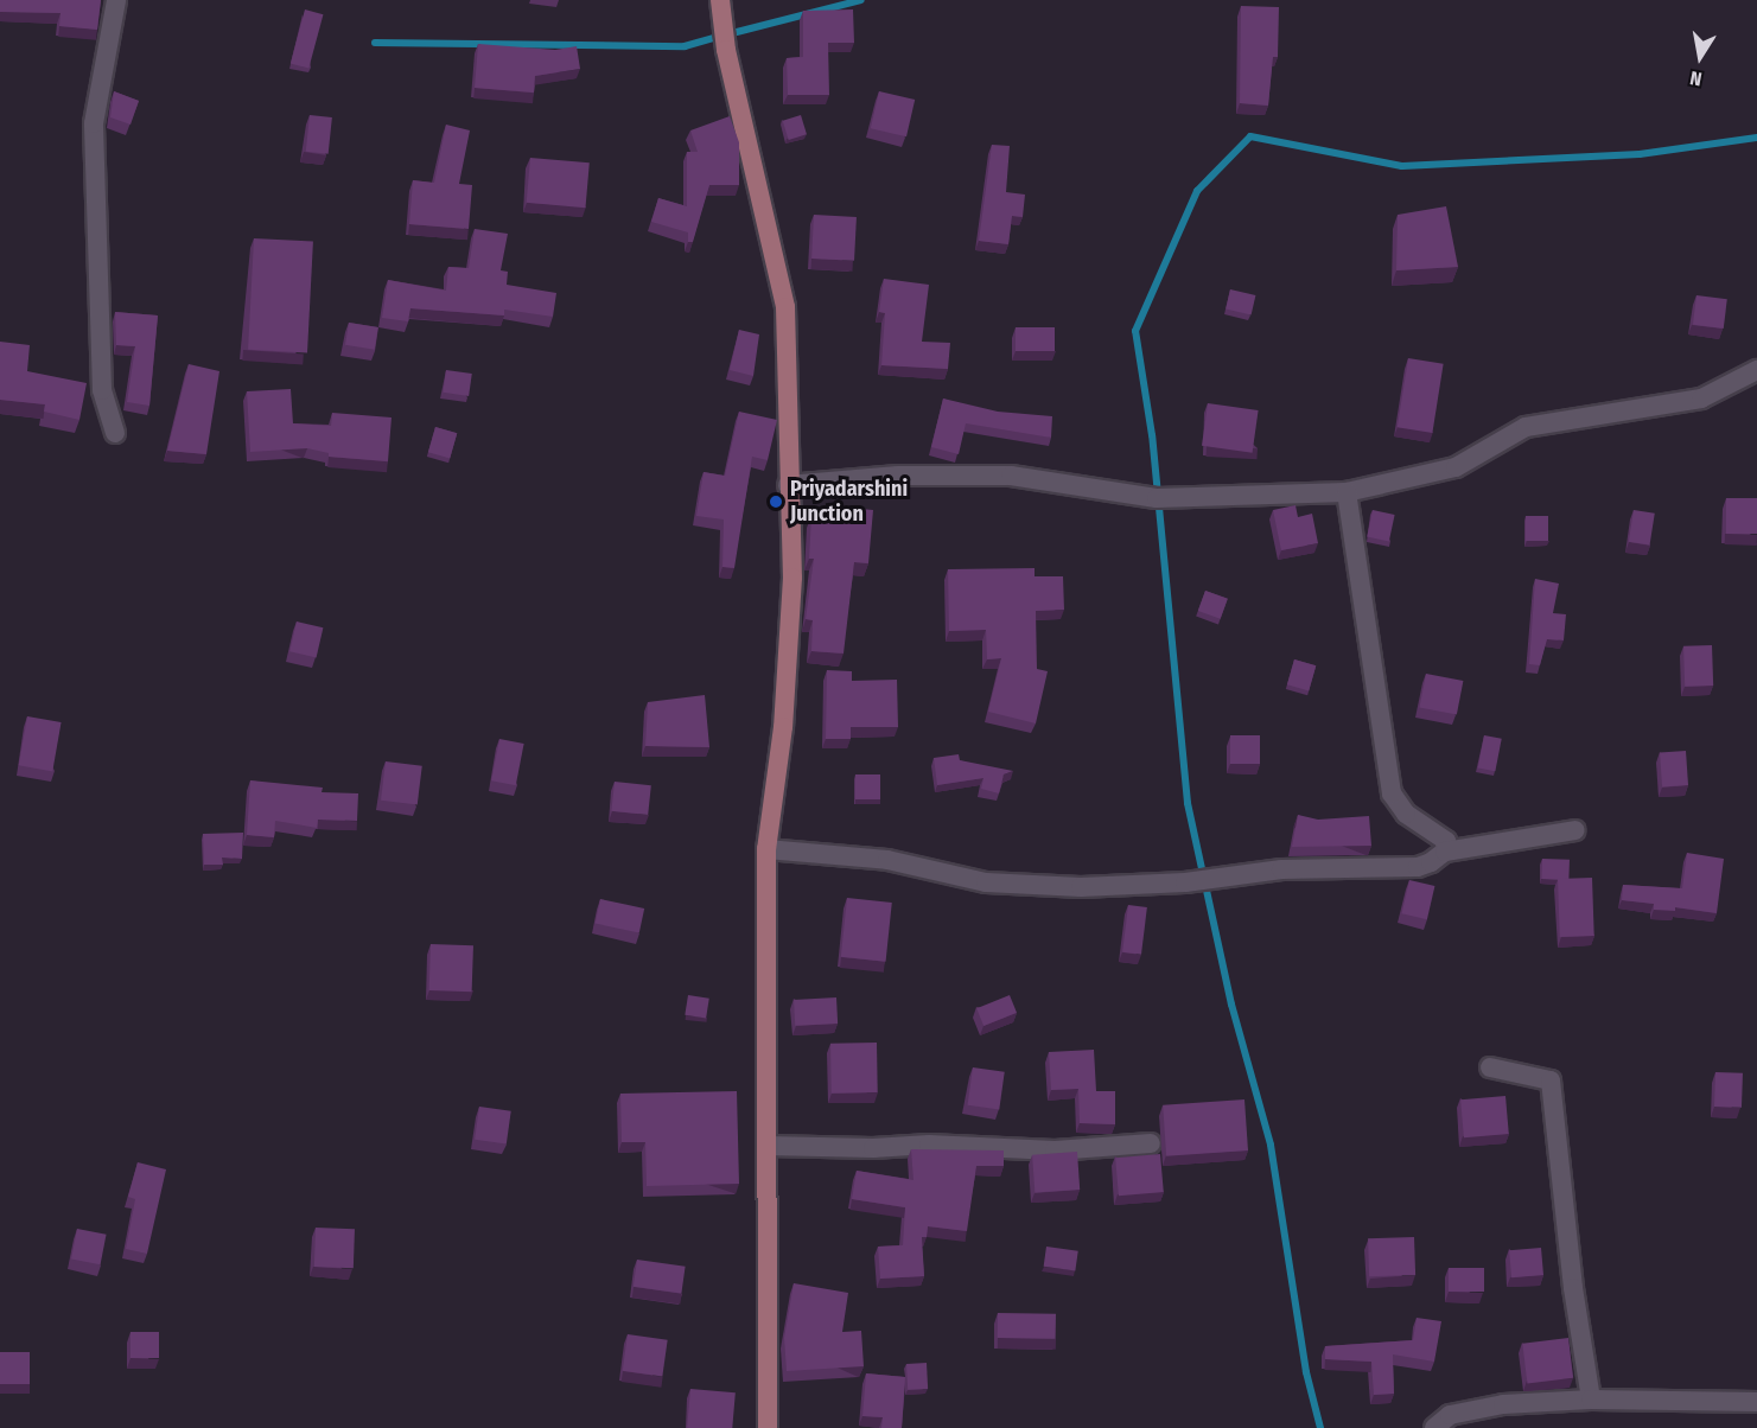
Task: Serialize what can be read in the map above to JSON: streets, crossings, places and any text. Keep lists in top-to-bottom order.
{
  "places": ["Priyadarshini Junction"],
  "north": "bottom"
}
